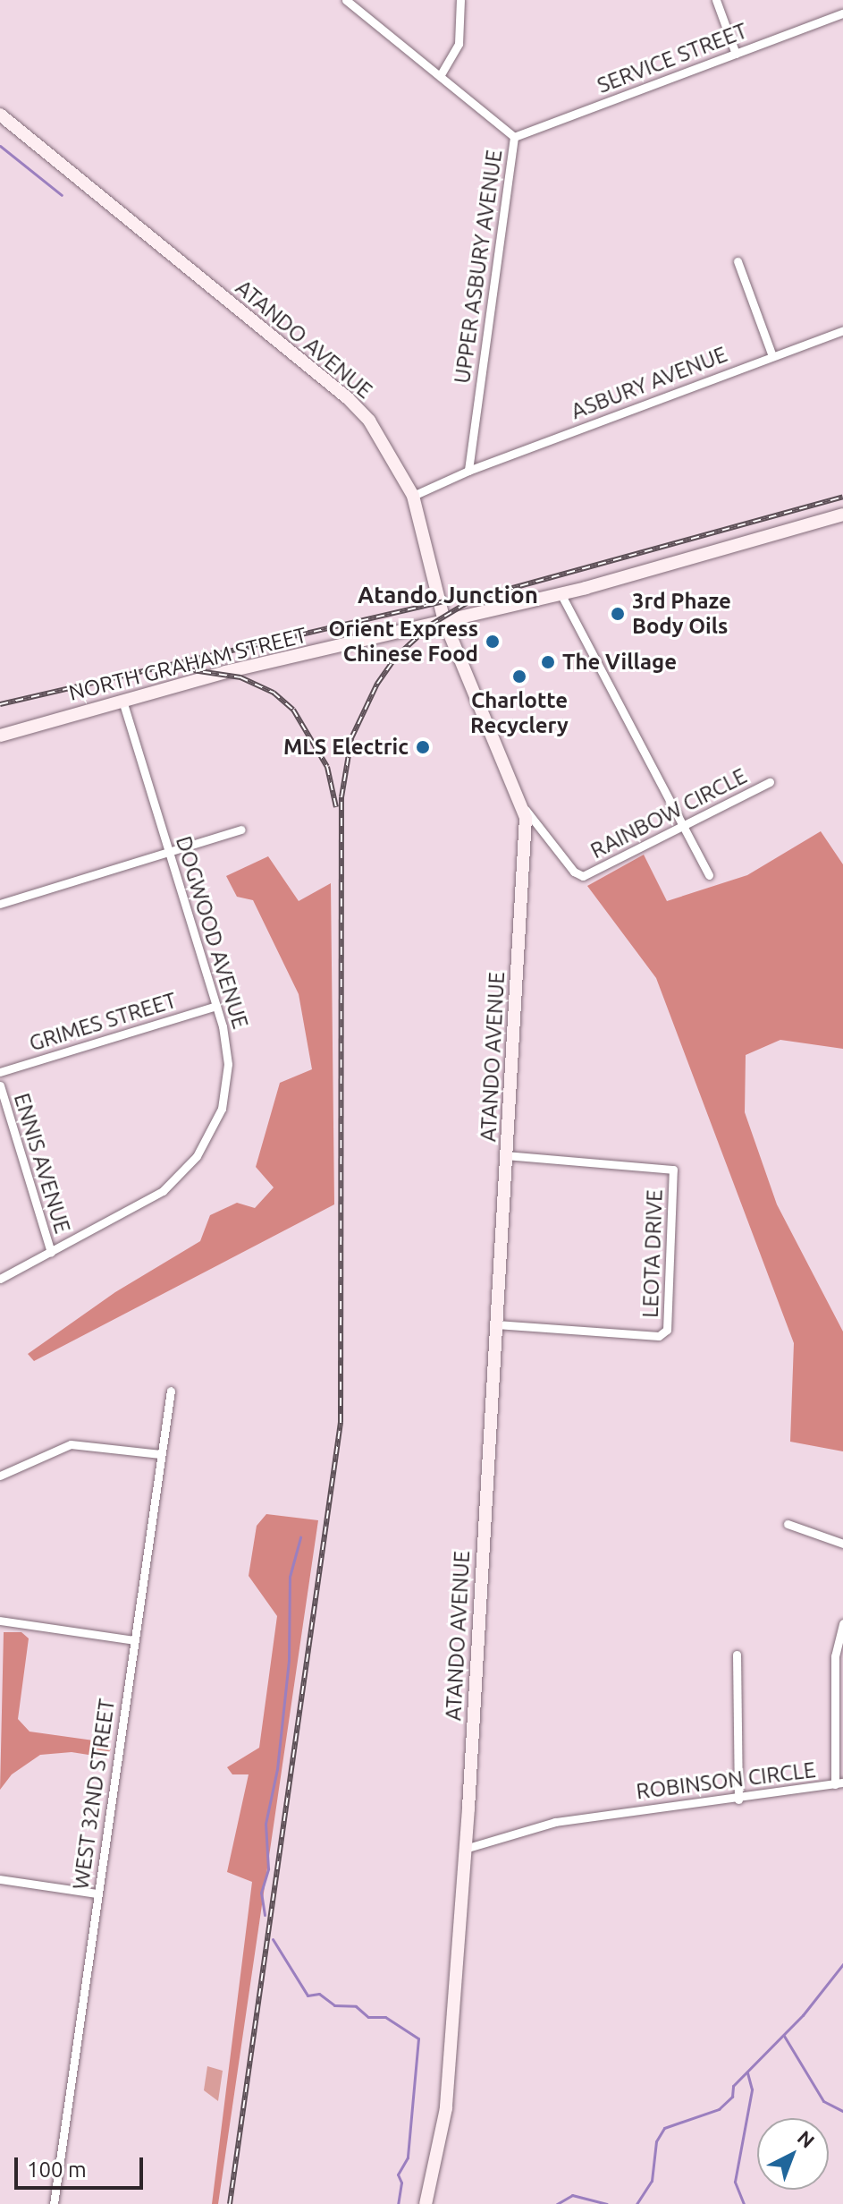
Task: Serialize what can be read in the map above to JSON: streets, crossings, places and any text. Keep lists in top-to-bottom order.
{
  "streets": {
    "main road": ["ATANDO AVENUE", "NORTH GRAHAM STREET"],
    "street": [
      "SERVICE STREET",
      "UPPER ASBURY AVENUE",
      "ASBURY AVENUE",
      "RAINBOW CIRCLE",
      "DOGWOOD AVENUE",
      "GRIMES STREET",
      "ENNIS AVENUE",
      "LEOTA DRIVE",
      "ROBINSON CIRCLE",
      "WEST 32ND STREET"
    ]
  },
  "crossings": [
    ["SERVICE STREET", "UPPER ASBURY AVENUE"],
    ["UPPER ASBURY AVENUE", "ASBURY AVENUE"],
    ["ATANDO AVENUE", "NORTH GRAHAM STREET"],
    ["ATANDO AVENUE", "RAINBOW CIRCLE"],
    ["ATANDO AVENUE", "LEOTA DRIVE"],
    ["ATANDO AVENUE", "ROBINSON CIRCLE"],
    ["NORTH GRAHAM STREET", "DOGWOOD AVENUE"],
    ["DOGWOOD AVENUE", "GRIMES STREET"],
    ["DOGWOOD AVENUE", "ENNIS AVENUE"]
  ],
  "districts": ["Atando Junction"],
  "places": [
    "3rd Phaze Body Oils",
    "Orient Express Chinese Food",
    "The Village",
    "Charlotte Recyclery",
    "MLS Electric"
  ],
  "scale_bar": "100 m",
  "north": "top right"
}
